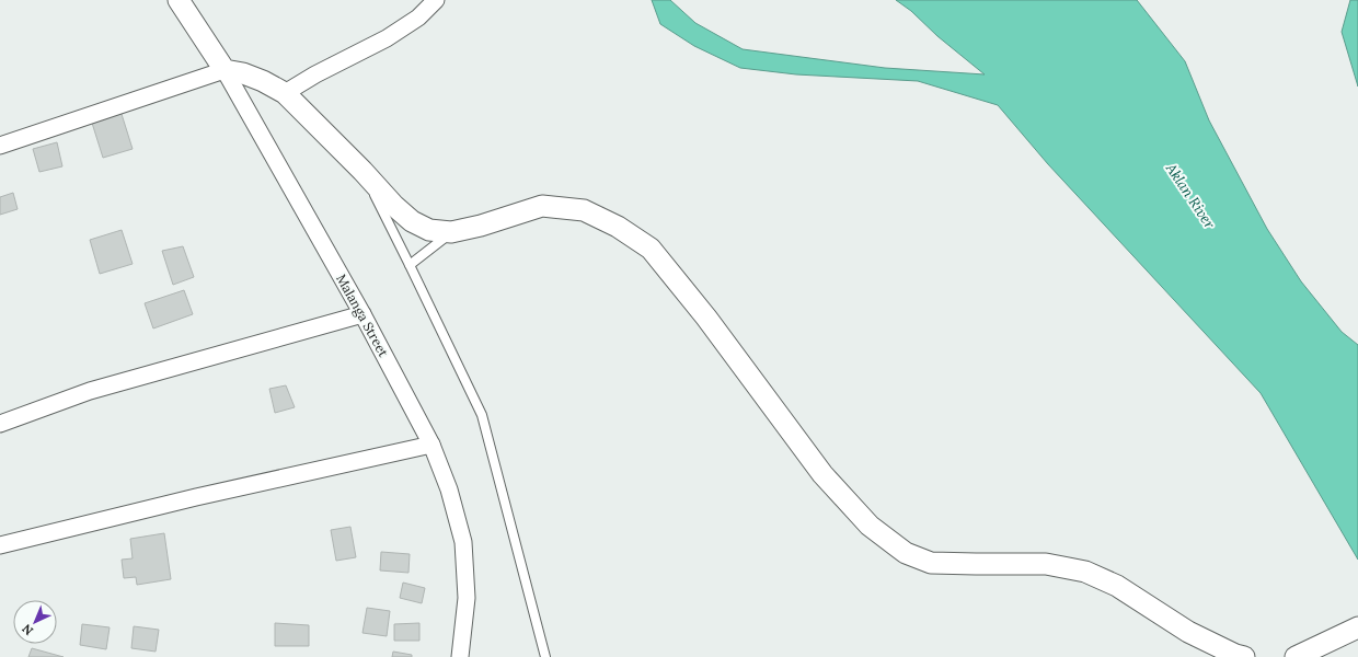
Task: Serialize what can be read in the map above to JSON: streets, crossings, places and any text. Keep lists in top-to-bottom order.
{
  "streets": {
    "street": ["Malanga Street"]
  },
  "water": ["Aklan River"],
  "north": "bottom left"
}
